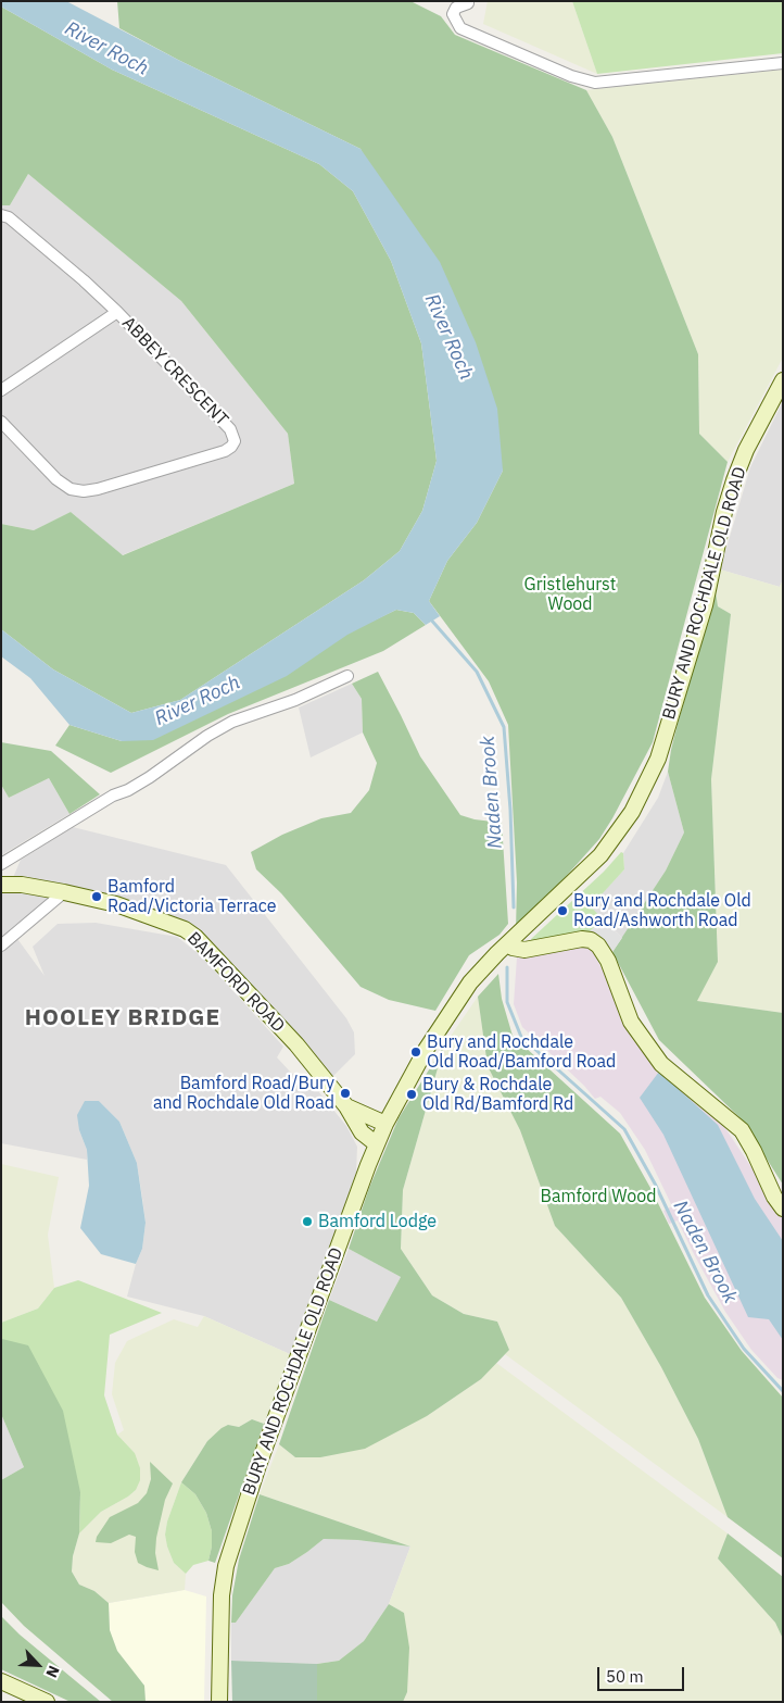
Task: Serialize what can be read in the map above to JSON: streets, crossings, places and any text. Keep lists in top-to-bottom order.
{
  "streets": {
    "main road": ["BURY AND ROCHDALE OLD ROAD", "BAMFORD ROAD"],
    "street": ["ABBEY CRESCENT"]
  },
  "crossings": [
    ["BURY AND ROCHDALE OLD ROAD", "BAMFORD ROAD"]
  ],
  "districts": ["HOOLEY BRIDGE"],
  "water": ["River Roch", "Naden Brook"],
  "parks": ["Gristlehurst Wood", "Bamford Wood"],
  "places": [
    "Bamford Road/Victoria Terrace",
    "Bury and Rochdale Old Road/Ashworth Road",
    "Bury and Rochdale Old Road/Bamford Road",
    "Bamford Road/Bury and Rochdale Old Road",
    "Bury & Rochdale Old Rd/Bamford Rd",
    "Bamford Lodge"
  ],
  "scale_bar": "50 m",
  "north": "bottom right"
}
